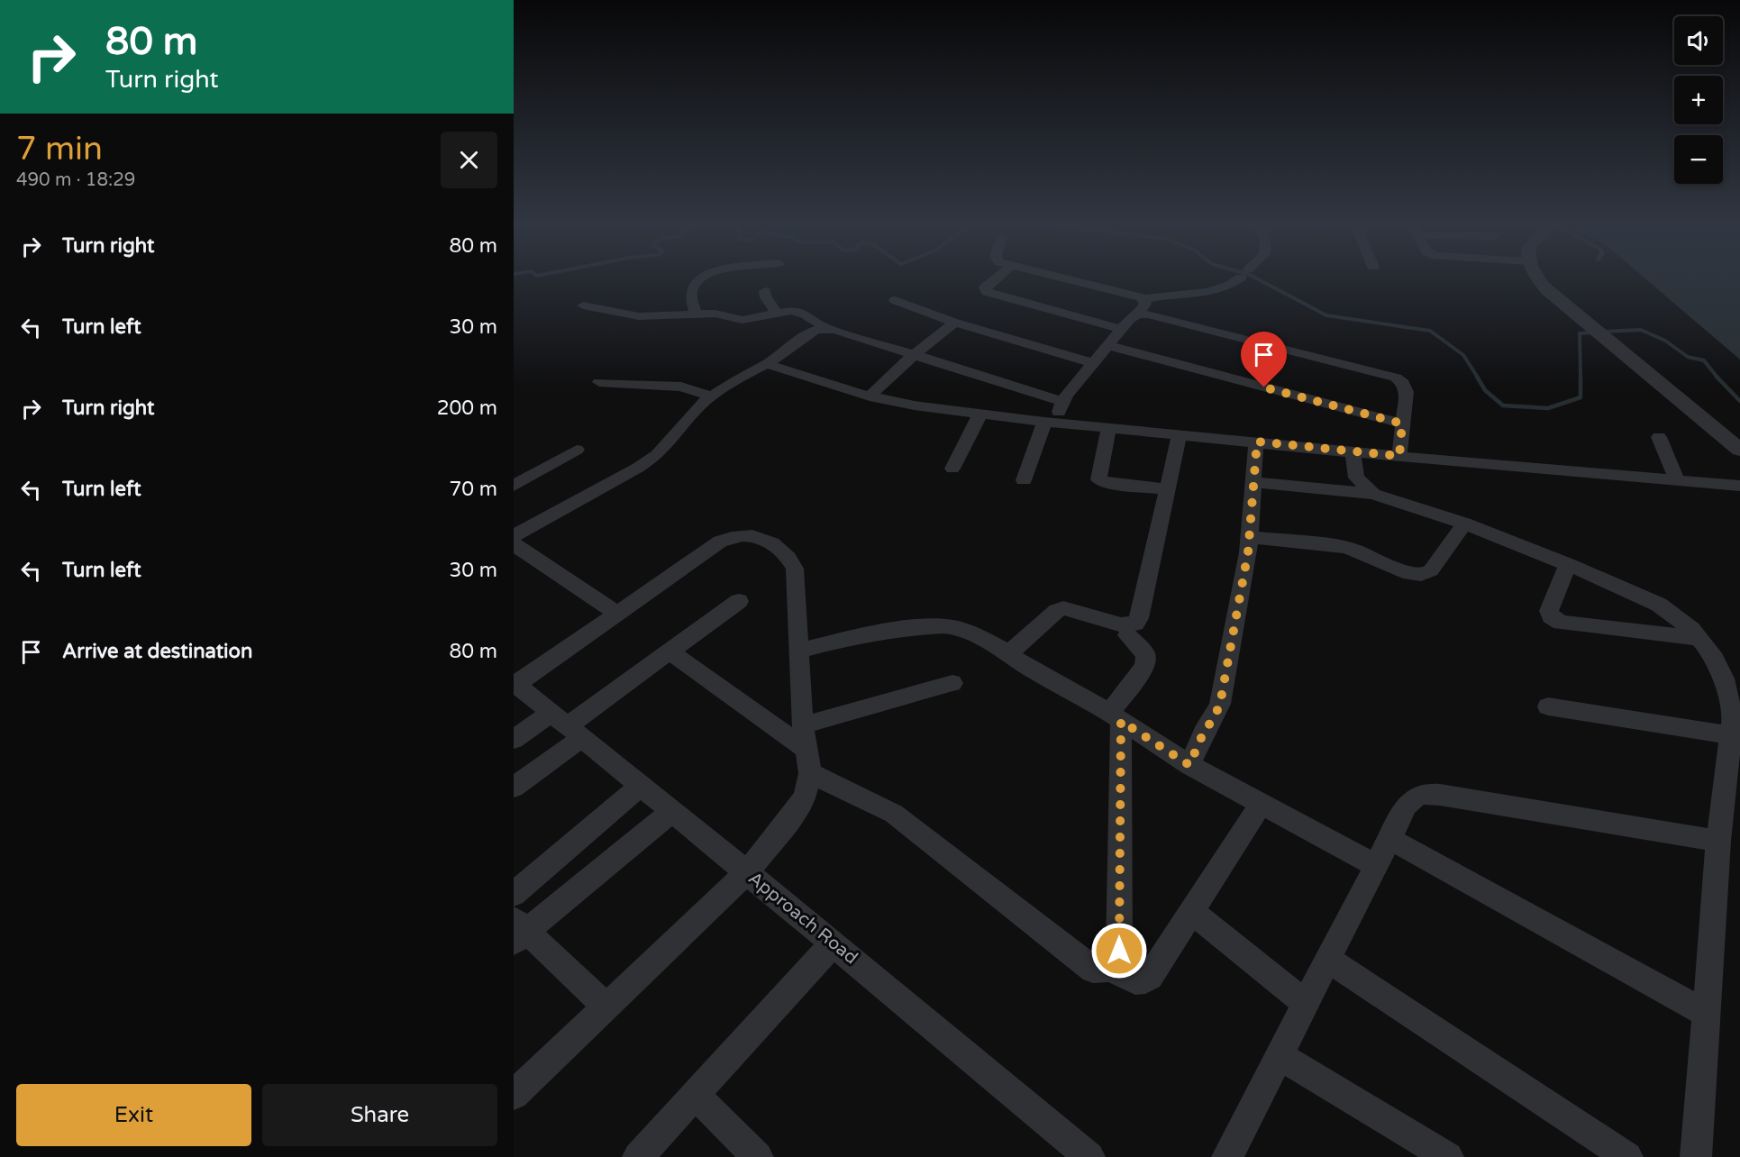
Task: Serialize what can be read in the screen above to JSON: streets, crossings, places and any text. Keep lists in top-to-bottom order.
{
  "streets": {
    "street": ["Approach Road"]
  },
  "page": {
    "turn": ["80 m", "Turn right"],
    "map_buttons": ["+", "−"],
    "heading": ["7 min", "490 m · 18:29"],
    "list": [
      {
        "name": "Turn right",
        "value": "80 m"
      },
      {
        "name": "Turn left",
        "value": "30 m"
      },
      {
        "name": "Turn right",
        "value": "200 m"
      },
      {
        "name": "Turn left",
        "value": "70 m"
      },
      {
        "name": "Turn left",
        "value": "30 m"
      },
      {
        "name": "Arrive at destination",
        "value": "80 m"
      }
    ],
    "buttons": ["Exit", "Share"]
  }
}
